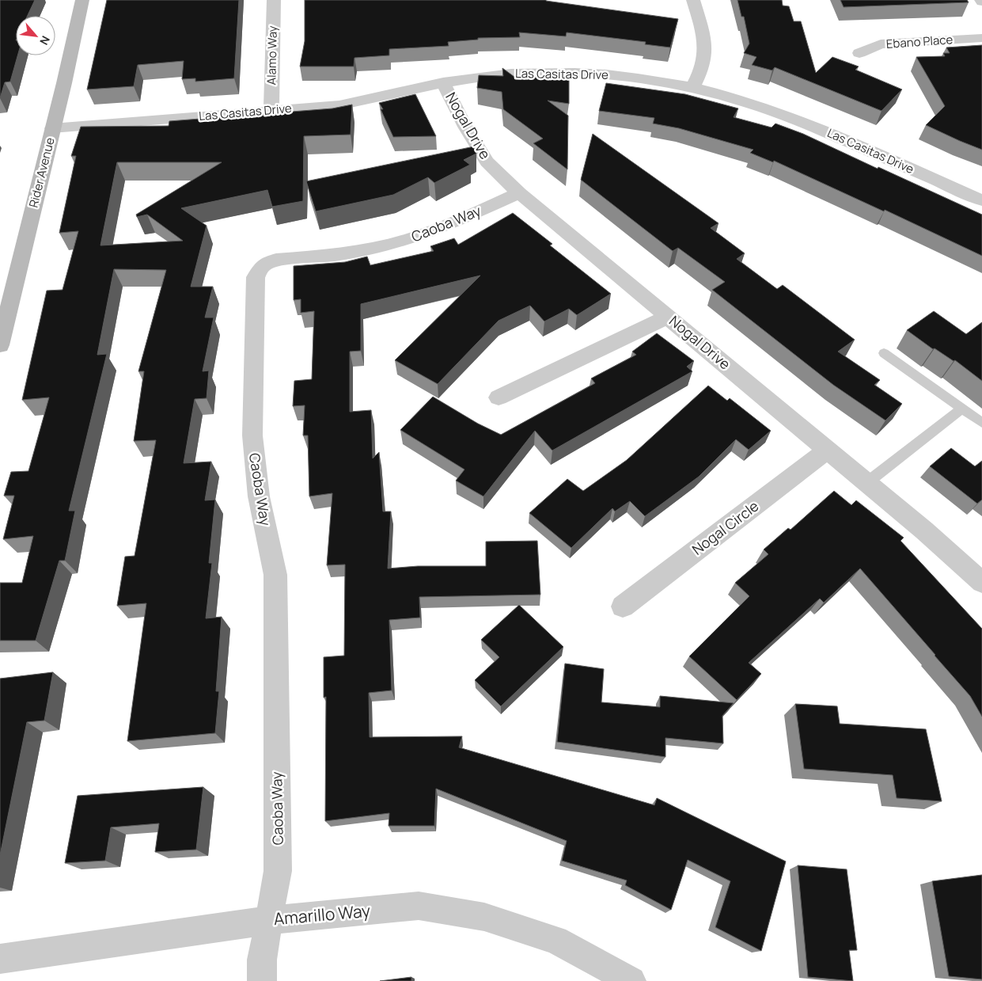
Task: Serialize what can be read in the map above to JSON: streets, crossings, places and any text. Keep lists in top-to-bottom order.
{
  "streets": {
    "street": [
      "Ebano Place",
      "Alamo Way",
      "Las Casitas Drive",
      "Nogal Drive",
      "Rider Avenue",
      "Caoba Way",
      "Nogal Circle",
      "Amarillo Way"
    ]
  },
  "crossings": [
    ["Alamo Way", "Las Casitas Drive"],
    ["Las Casitas Drive", "Nogal Drive"],
    ["Las Casitas Drive", "Rider Avenue"],
    ["Nogal Drive", "Caoba Way"],
    ["Nogal Drive", "Nogal Circle"],
    ["Caoba Way", "Amarillo Way"]
  ],
  "north": "bottom right"
}
